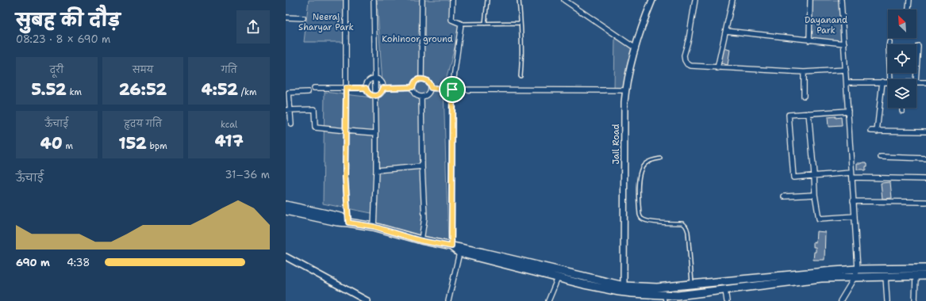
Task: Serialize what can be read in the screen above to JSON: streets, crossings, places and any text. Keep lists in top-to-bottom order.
{
  "streets": {
    "street": ["Jail Road"]
  },
  "parks": ["Neeraj Sharyar Park", "Dayanand Park", "Kohinoor ground"],
  "north": "top left",
  "page": {
    "heading": ["सुबह की दौड़", "08:23 · 8 × 690 m"],
    "stats": [
      ["दूरी", "5.52 km"],
      ["समय", "26:52"],
      ["गति", "4:52 /km"],
      ["ऊँचाई", "40 m"],
      ["हृदय गति", "152 bpm"],
      ["kcal", "417"]
    ],
    "chart": ["ऊँचाई", "31–36 m"],
    "list": [
      {
        "name": "690 m",
        "note": "4:38"
      }
    ]
  }
}
